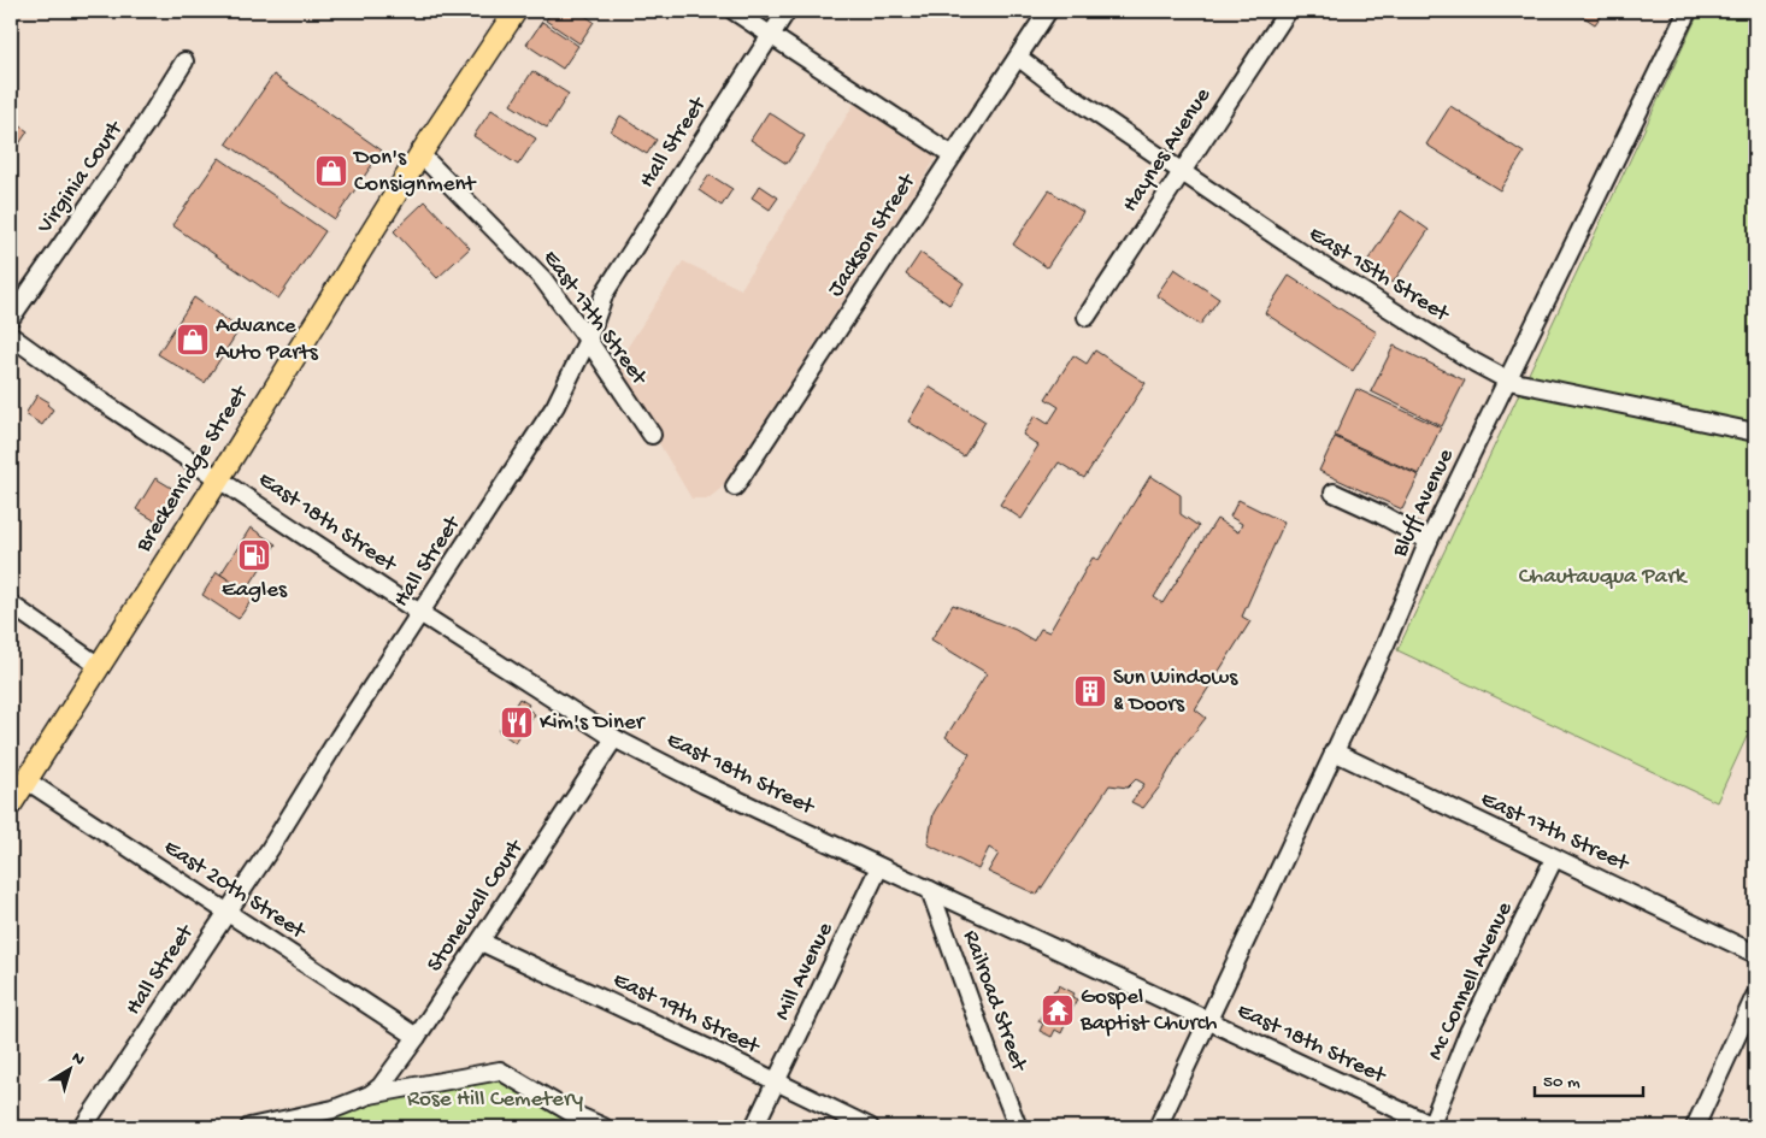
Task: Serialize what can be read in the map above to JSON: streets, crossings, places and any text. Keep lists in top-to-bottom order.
{
  "streets": {
    "main road": ["Breckenridge Street"],
    "street": [
      "Hall Street",
      "Haynes Avenue",
      "Virginia Court",
      "Jackson Street",
      "East 15th Street",
      "East 17th Street",
      "Bluff Avenue",
      "East 18th Street",
      "East 20th Street",
      "Stonewall Court",
      "Mill Avenue",
      "Mc Connell Avenue",
      "Railroad Street",
      "East 19th Street"
    ]
  },
  "crossings": [
    ["Hall Street", "East 17th Street"],
    ["Hall Street", "East 18th Street"],
    ["Hall Street", "East 20th Street"],
    ["Haynes Avenue", "East 15th Street"],
    ["Jackson Street", "East 15th Street"],
    ["East 15th Street", "Bluff Avenue"],
    ["East 17th Street", "Breckenridge Street"],
    ["East 17th Street", "Bluff Avenue"],
    ["East 17th Street", "Mc Connell Avenue"],
    ["Breckenridge Street", "East 18th Street"],
    ["Breckenridge Street", "East 20th Street"],
    ["Bluff Avenue", "East 18th Street"],
    ["East 18th Street", "Stonewall Court"],
    ["East 18th Street", "Mill Avenue"],
    ["East 18th Street", "Mc Connell Avenue"],
    ["East 18th Street", "Railroad Street"],
    ["East 20th Street", "Stonewall Court"],
    ["Stonewall Court", "East 19th Street"],
    ["Mill Avenue", "East 19th Street"]
  ],
  "parks": ["Chautauqua Park", "Rose Hill Cemetery"],
  "places": {
    "shop": ["Don's Consignment", "Advance Auto Parts"],
    "fuel station": ["Eagles"],
    "building": ["Sun Windows & Doors"],
    "restaurant": ["Kim's Diner"],
    "temple": ["Gospel Baptist Church"]
  },
  "scale_bar": "50 m",
  "north": "top right"
}
